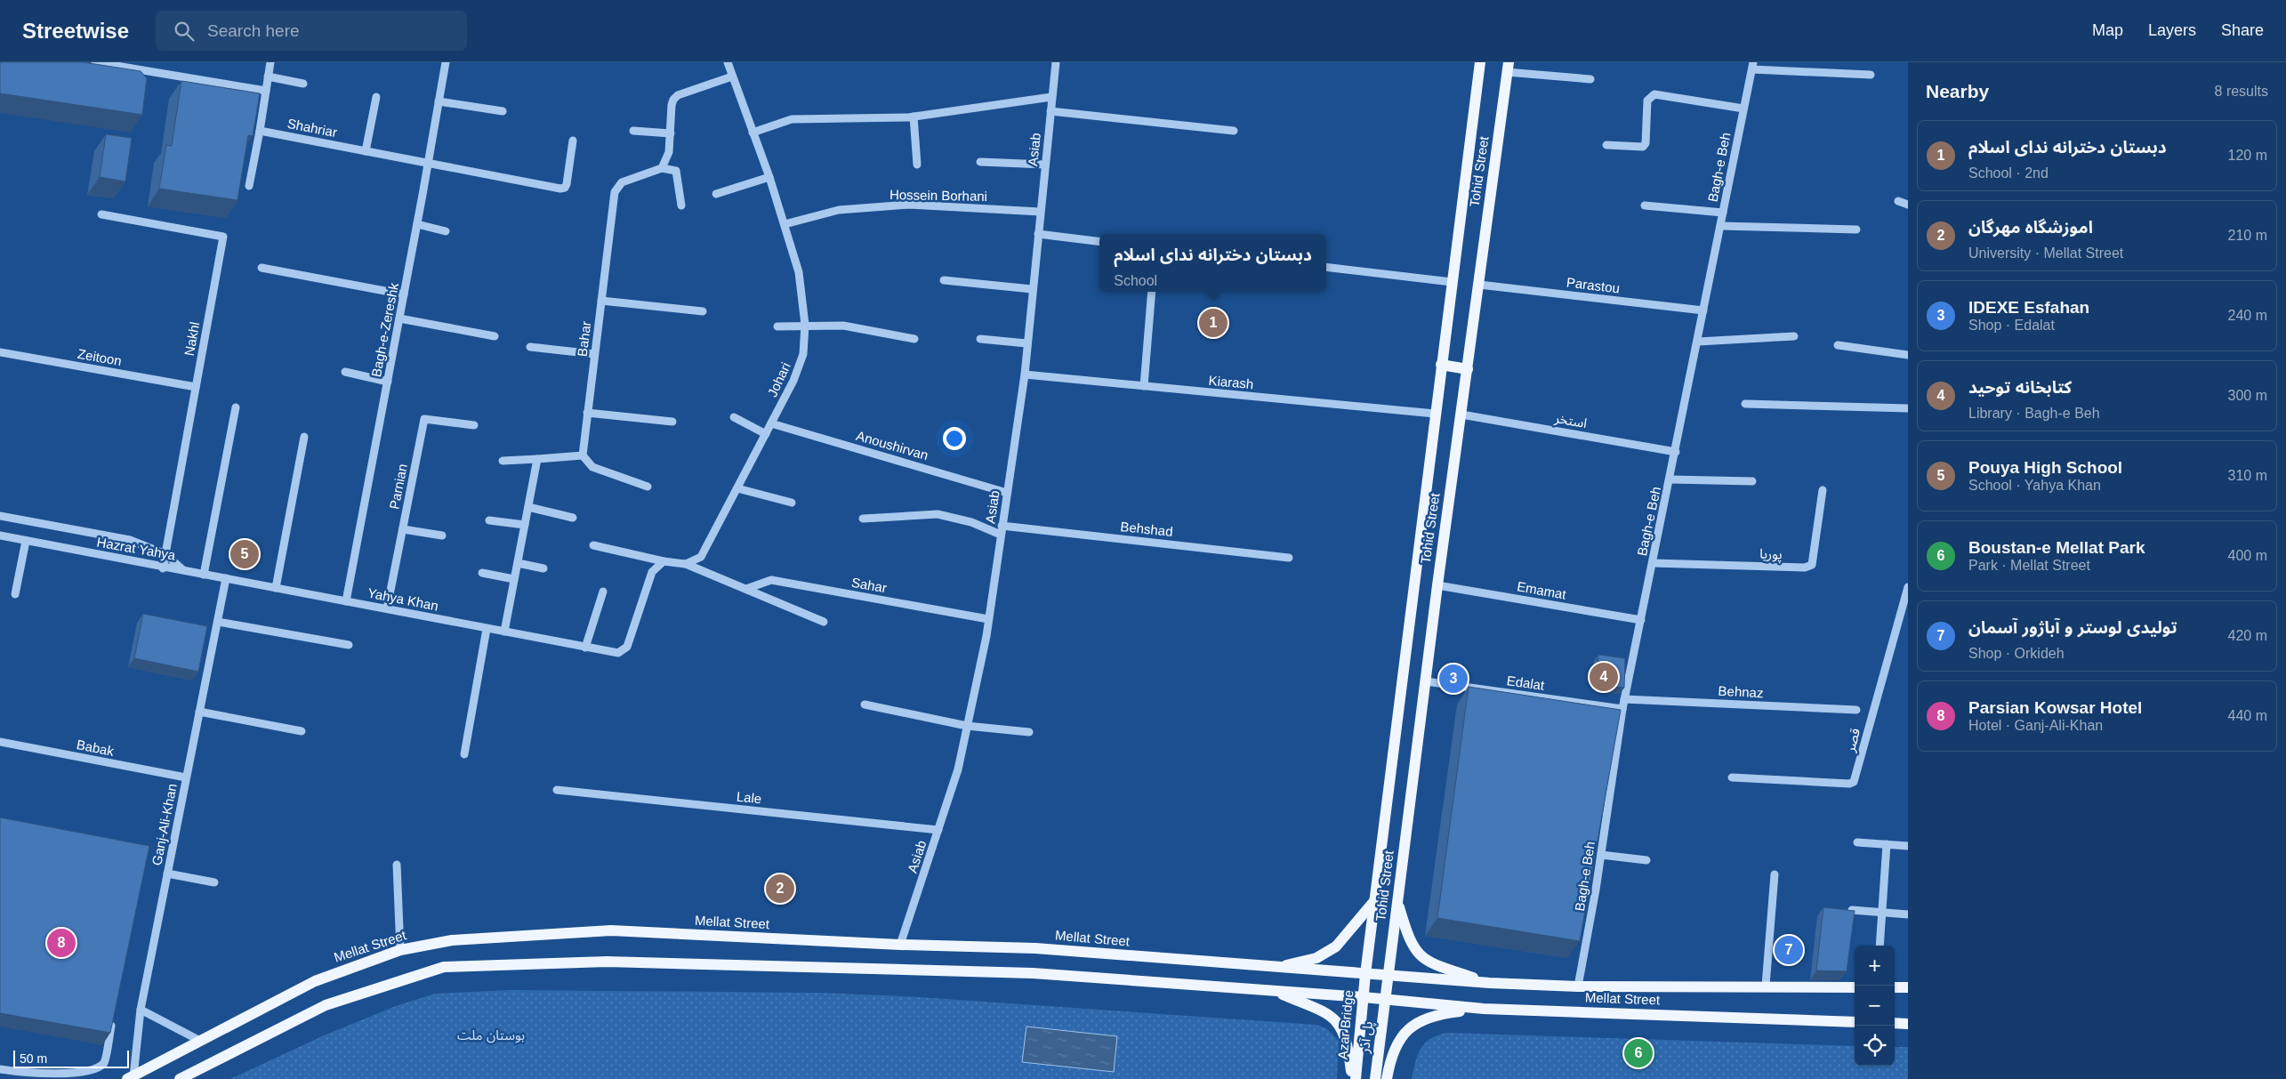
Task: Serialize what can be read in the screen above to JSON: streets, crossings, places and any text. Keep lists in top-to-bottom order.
{
  "streets": {
    "main road": [
      "Tohid Street",
      "Mellat Street",
      "Azar Bridge",
      "پل آذر"
    ],
    "street": [
      "Shahriar",
      "Asiab",
      "Bagh-e Beh",
      "Hossein Borhani",
      "Parastou",
      "Bagh-e-Zereshk",
      "Nakhl",
      "Bahar",
      "Zeitoon",
      "Johari",
      "Kiarash",
      "استخر",
      "Anoushirvan",
      "Parnian",
      "Behshad",
      "Hazrat Yahya",
      "پوریا",
      "Sahar",
      "Emamat",
      "Yahya Khan",
      "Edalat",
      "Behnaz",
      "قصر",
      "Babak",
      "Lale",
      "Ganj-Ali-Khan"
    ]
  },
  "crossings": [
    ["Shahriar", "Bagh-e-Zereshk"],
    ["Asiab", "Hossein Borhani"],
    ["Asiab", "Kiarash"],
    ["Asiab", "Anoushirvan"],
    ["Asiab", "Behshad"],
    ["Asiab", "Sahar"],
    ["Asiab", "Lale"],
    ["Asiab", "Mellat Street"],
    ["Bagh-e Beh", "Parastou"],
    ["Bagh-e Beh", "استخر"],
    ["Bagh-e Beh", "پوریا"],
    ["Bagh-e Beh", "Emamat"],
    ["Bagh-e Beh", "Edalat"],
    ["Bagh-e Beh", "Behnaz"],
    ["Bagh-e Beh", "Mellat Street"],
    ["Tohid Street", "Parastou"],
    ["Tohid Street", "Kiarash"],
    ["Tohid Street", "استخر"],
    ["Tohid Street", "Emamat"],
    ["Tohid Street", "Edalat"],
    ["Tohid Street", "Mellat Street"],
    ["Tohid Street", "Azar Bridge"],
    ["Tohid Street", "پل آذر"],
    ["Hossein Borhani", "Johari"],
    ["Bagh-e-Zereshk", "Yahya Khan"],
    ["Nakhl", "Zeitoon"],
    ["Nakhl", "Hazrat Yahya"],
    ["Johari", "Anoushirvan"],
    ["Parnian", "Yahya Khan"],
    ["Hazrat Yahya", "Yahya Khan"],
    ["Yahya Khan", "Ganj-Ali-Khan"],
    ["Babak", "Ganj-Ali-Khan"],
    ["Ganj-Ali-Khan", "Mellat Street"],
    ["Mellat Street", "Azar Bridge"],
    ["Mellat Street", "پل آذر"]
  ],
  "parks": ["بوستان ملت"],
  "scale_bar": "50 m",
  "page": {
    "header": "Streetwise",
    "search": "Search here",
    "nav": ["Map", "Layers", "Share"],
    "heading": ["Nearby", "8 results"],
    "list": [
      {
        "mark": "1",
        "name": "دبستان دخترانه ندای اسلام",
        "note": "School · 2nd",
        "value": "120 m"
      },
      {
        "mark": "2",
        "name": "اموزشگاه مهرگان",
        "note": "University · Mellat Street",
        "value": "210 m"
      },
      {
        "mark": "3",
        "name": "IDEXE Esfahan",
        "note": "Shop · Edalat",
        "value": "240 m"
      },
      {
        "mark": "4",
        "name": "کتابخانه توحید",
        "note": "Library · Bagh-e Beh",
        "value": "300 m"
      },
      {
        "mark": "5",
        "name": "Pouya High School",
        "note": "School · Yahya Khan",
        "value": "310 m"
      },
      {
        "mark": "6",
        "name": "Boustan-e Mellat Park",
        "note": "Park · Mellat Street",
        "value": "400 m"
      },
      {
        "mark": "7",
        "name": "تولیدی لوستر و آباژور آسمان",
        "note": "Shop · Orkideh",
        "value": "420 m"
      },
      {
        "mark": "8",
        "name": "Parsian Kowsar Hotel",
        "note": "Hotel · Ganj-Ali-Khan",
        "value": "440 m"
      }
    ],
    "popup": ["دبستان دخترانه ندای اسلام", "School"],
    "pins": [
      "1",
      "5",
      "4",
      "3",
      "2",
      "8",
      "7",
      "6"
    ],
    "map_buttons": ["+", "−"],
    "scale": "50 m"
  }
}
